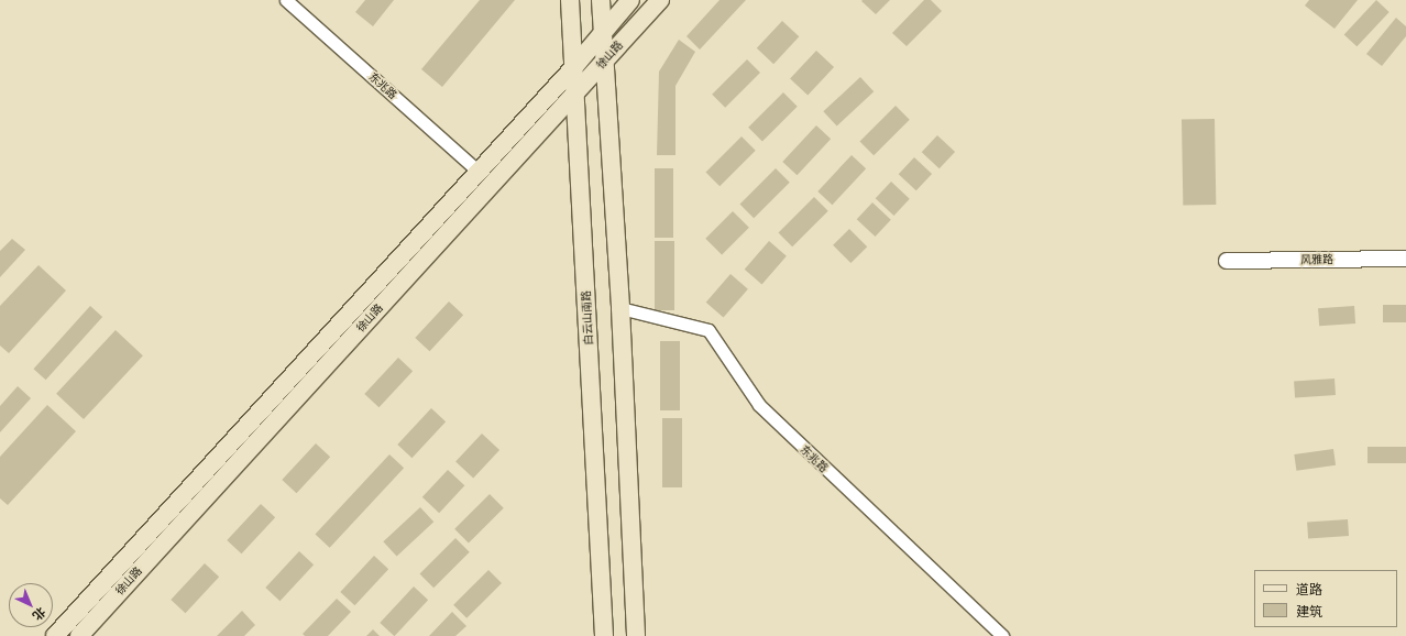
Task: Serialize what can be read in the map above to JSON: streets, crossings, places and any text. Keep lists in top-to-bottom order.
{
  "streets": {
    "main road": ["徐山路", "白云山南路"],
    "street": ["东兆路", "风雅路"]
  },
  "crossings": [
    ["徐山路", "东兆路"],
    ["徐山路", "白云山南路"]
  ],
  "legend": ["道路", "建筑"],
  "north": "bottom right"
}
